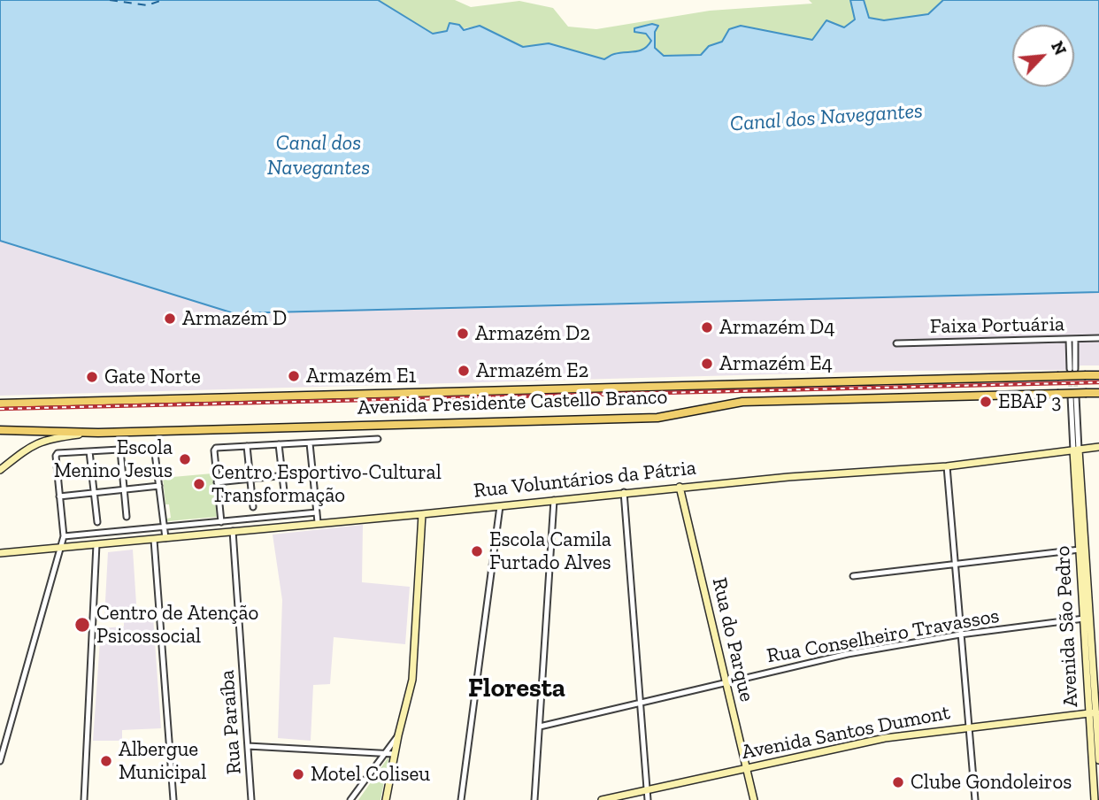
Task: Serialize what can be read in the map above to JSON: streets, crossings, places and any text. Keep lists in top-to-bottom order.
{
  "streets": {
    "main road": ["Avenida Presidente Castello Branco"],
    "street": [
      "Faixa Portuária",
      "Rua Voluntários da Pátria",
      "Avenida São Pedro",
      "Rua Conselheiro Travassos",
      "Rua do Parque",
      "Rua Paraíba",
      "Avenida Santos Dumont"
    ]
  },
  "crossings": [
    ["Rua Voluntários da Pátria", "Avenida São Pedro"],
    ["Rua Voluntários da Pátria", "Rua do Parque"],
    ["Rua Voluntários da Pátria", "Rua Paraíba"],
    ["Avenida São Pedro", "Rua Conselheiro Travassos"],
    ["Avenida São Pedro", "Avenida Santos Dumont"],
    ["Rua Conselheiro Travassos", "Rua do Parque"],
    ["Rua do Parque", "Avenida Santos Dumont"]
  ],
  "districts": ["Floresta"],
  "water": ["Canal dos Navegantes"],
  "places": [
    "Armazém D",
    "Armazém D4",
    "Armazém D2",
    "Armazém E4",
    "Armazém E2",
    "Armazém E1",
    "Gate Norte",
    "EBAP 3",
    "Escola Menino Jesus",
    "Centro Esportivo-Cultural Transformação",
    "Escola Camila Furtado Alves",
    "Centro de Atenção Psicossocial",
    "Albergue Municipal",
    "Motel Coliseu",
    "Clube Gondoleiros"
  ],
  "north": "top right"
}
